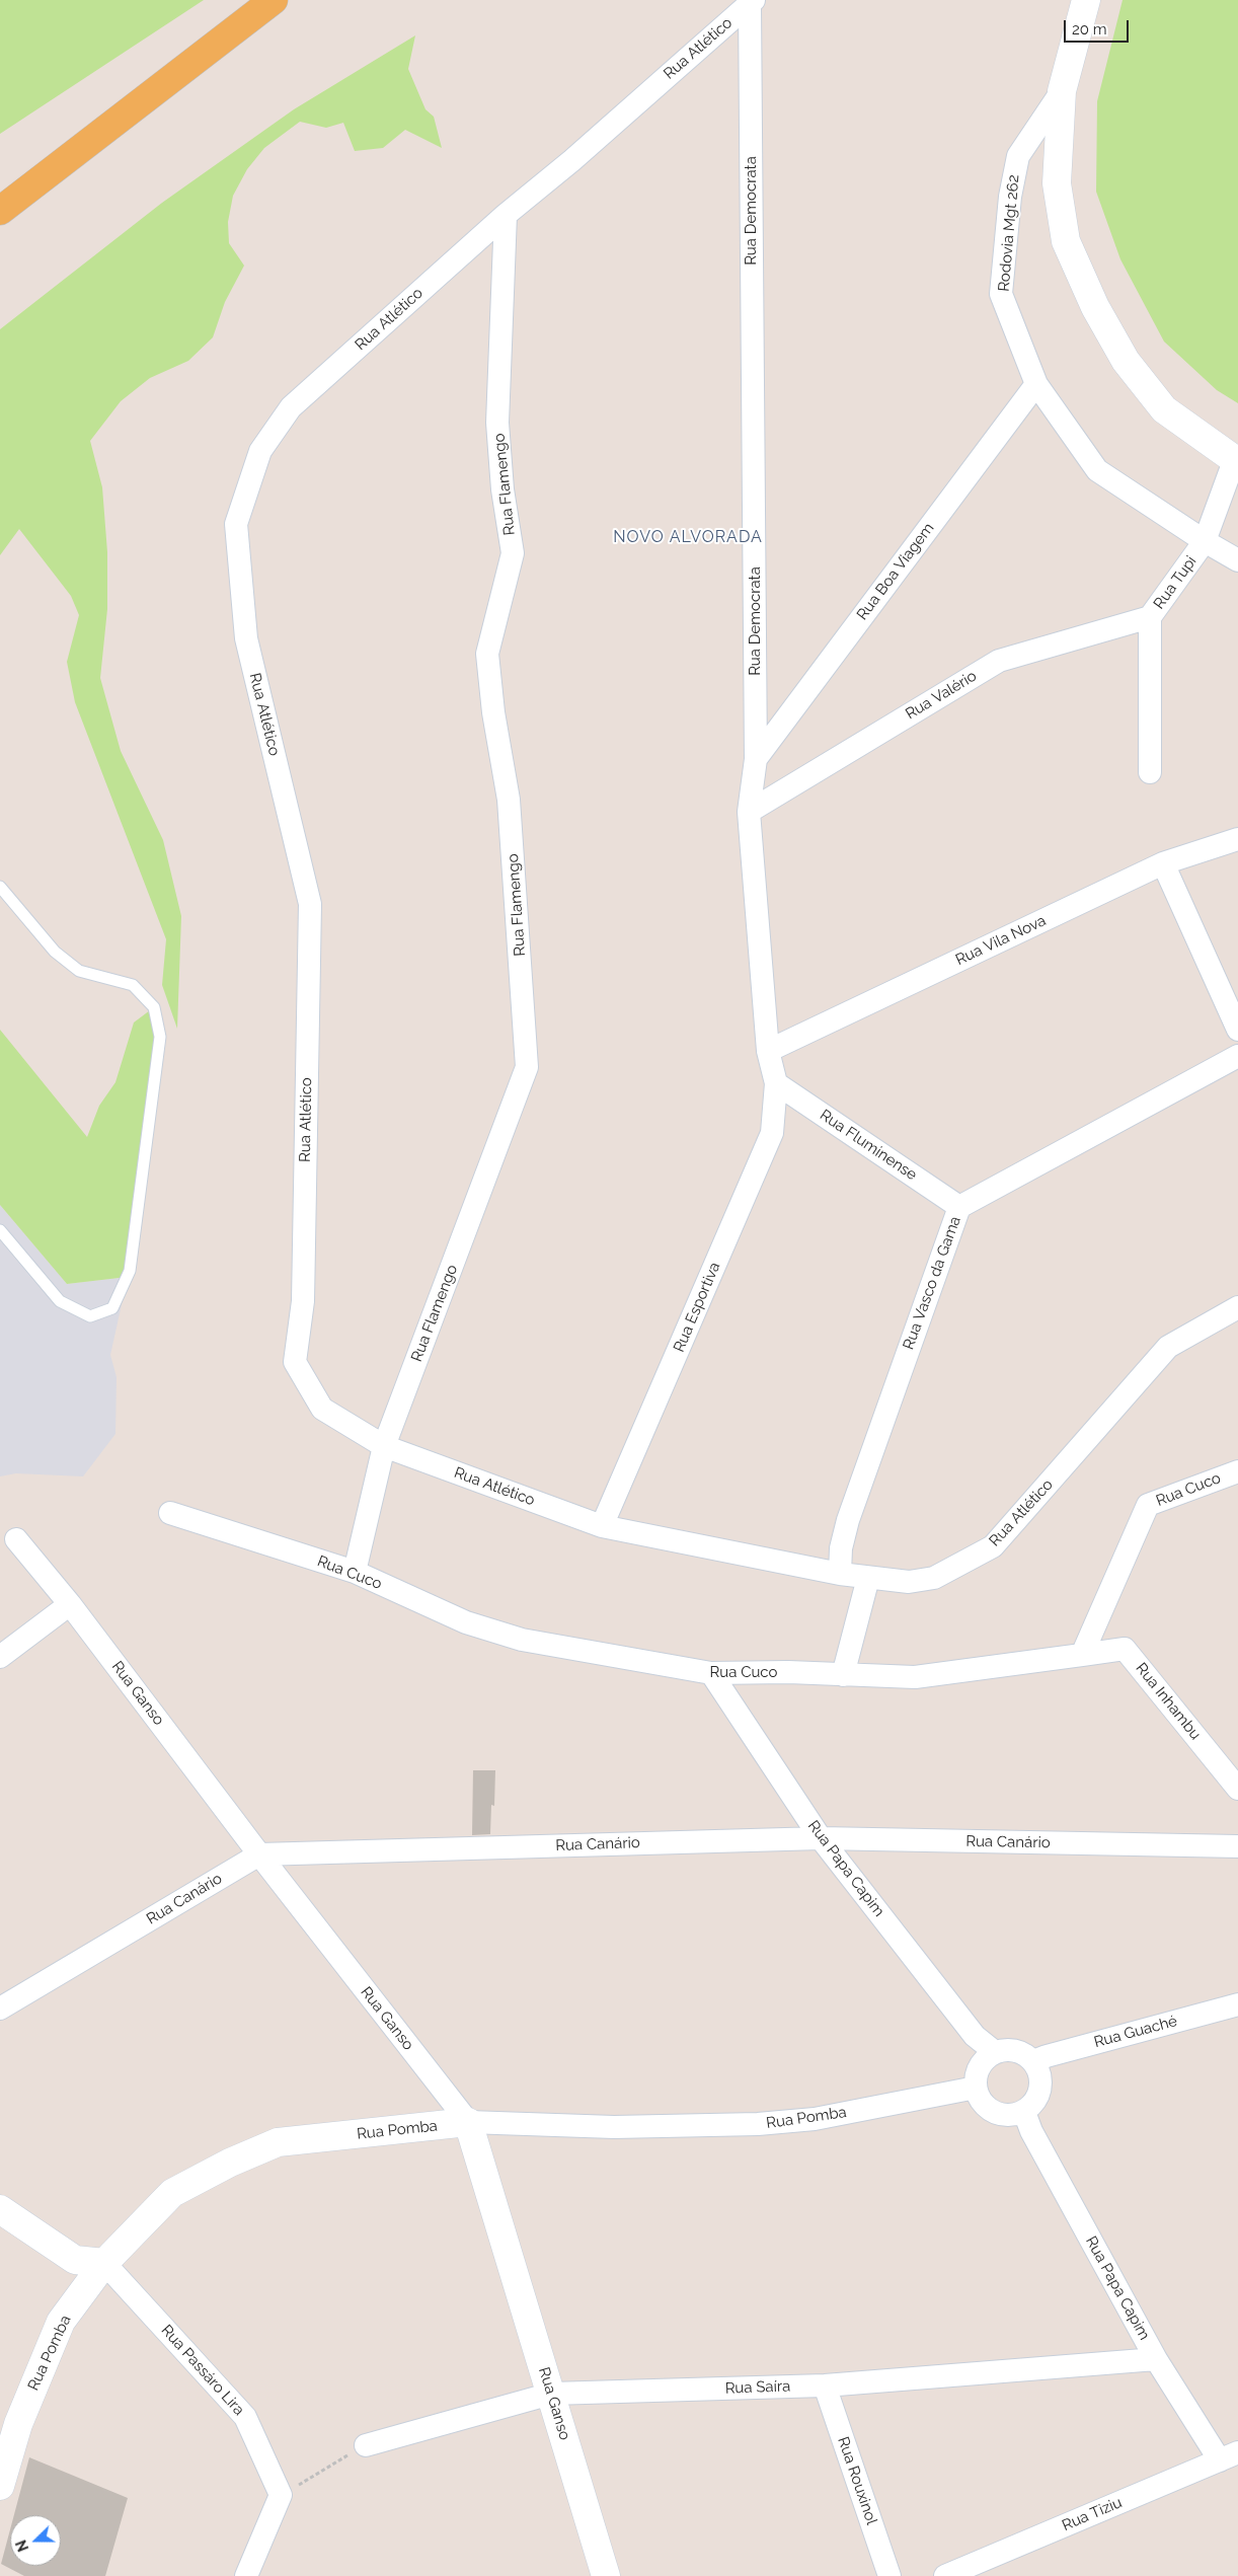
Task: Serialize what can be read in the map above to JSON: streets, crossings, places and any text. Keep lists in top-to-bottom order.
{
  "streets": {
    "street": [
      "Rua Atlético",
      "Rua Democrata",
      "Rodovia Mgt 262",
      "Rua Flamengo",
      "Rua Boa Viagem",
      "Rua Tupi",
      "Rua Valério",
      "Rua Vila Nova",
      "Rua Fluminense",
      "Rua Vasco da Gama",
      "Rua Esportiva",
      "Rua Cuco",
      "Rua Ganso",
      "Rua Inhambu",
      "Rua Canário",
      "Rua Papa Capim",
      "Rua Guaché",
      "Rua Pomba",
      "Rua Passáro Lira",
      "Rua Saíra",
      "Rua Rouxinol",
      "Rua Tiziu"
    ]
  },
  "crossings": [
    ["Rua Atlético", "Rua Democrata"],
    ["Rua Atlético", "Rua Flamengo"],
    ["Rua Atlético", "Rua Vasco da Gama"],
    ["Rua Atlético", "Rua Esportiva"],
    ["Rua Democrata", "Rua Boa Viagem"],
    ["Rua Democrata", "Rua Valério"],
    ["Rua Democrata", "Rua Vila Nova"],
    ["Rua Democrata", "Rua Fluminense"],
    ["Rua Democrata", "Rua Esportiva"],
    ["Rodovia Mgt 262", "Rua Boa Viagem"],
    ["Rodovia Mgt 262", "Rua Tupi"],
    ["Rua Flamengo", "Rua Cuco"],
    ["Rua Tupi", "Rua Valério"],
    ["Rua Fluminense", "Rua Vasco da Gama"],
    ["Rua Fluminense", "Rua Esportiva"],
    ["Rua Cuco", "Rua Inhambu"],
    ["Rua Cuco", "Rua Papa Capim"],
    ["Rua Ganso", "Rua Canário"],
    ["Rua Ganso", "Rua Pomba"],
    ["Rua Ganso", "Rua Saíra"],
    ["Rua Canário", "Rua Papa Capim"],
    ["Rua Papa Capim", "Rua Guaché"],
    ["Rua Papa Capim", "Rua Pomba"],
    ["Rua Papa Capim", "Rua Saíra"],
    ["Rua Papa Capim", "Rua Tiziu"],
    ["Rua Guaché", "Rua Pomba"],
    ["Rua Pomba", "Rua Passáro Lira"],
    ["Rua Saíra", "Rua Rouxinol"]
  ],
  "districts": ["NOVO ALVORADA"],
  "scale_bar": "20 m",
  "north": "left"
}
